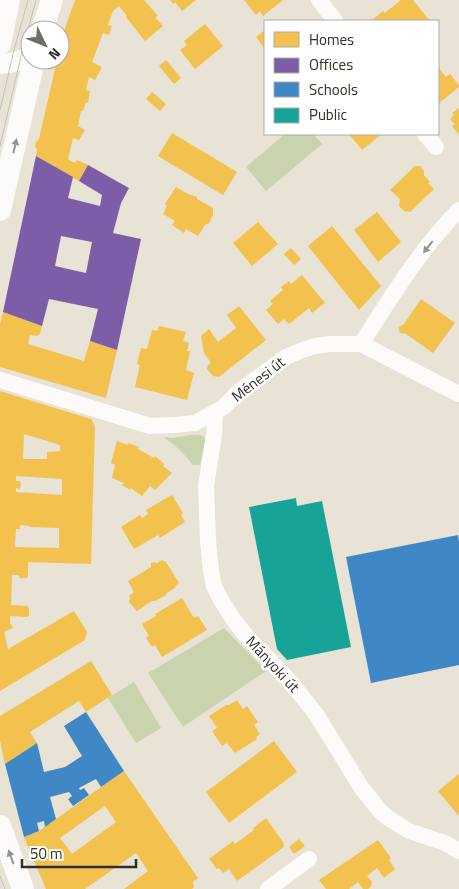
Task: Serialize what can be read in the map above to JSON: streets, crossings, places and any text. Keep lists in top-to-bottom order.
{
  "streets": {
    "street": ["Ménesi út", "Mányoki út"]
  },
  "crossings": [
    ["Ménesi út", "Mányoki út"]
  ],
  "legend": [
    "Homes",
    "Offices",
    "Schools",
    "Public"
  ],
  "scale_bar": "50 m",
  "north": "bottom right"
}
